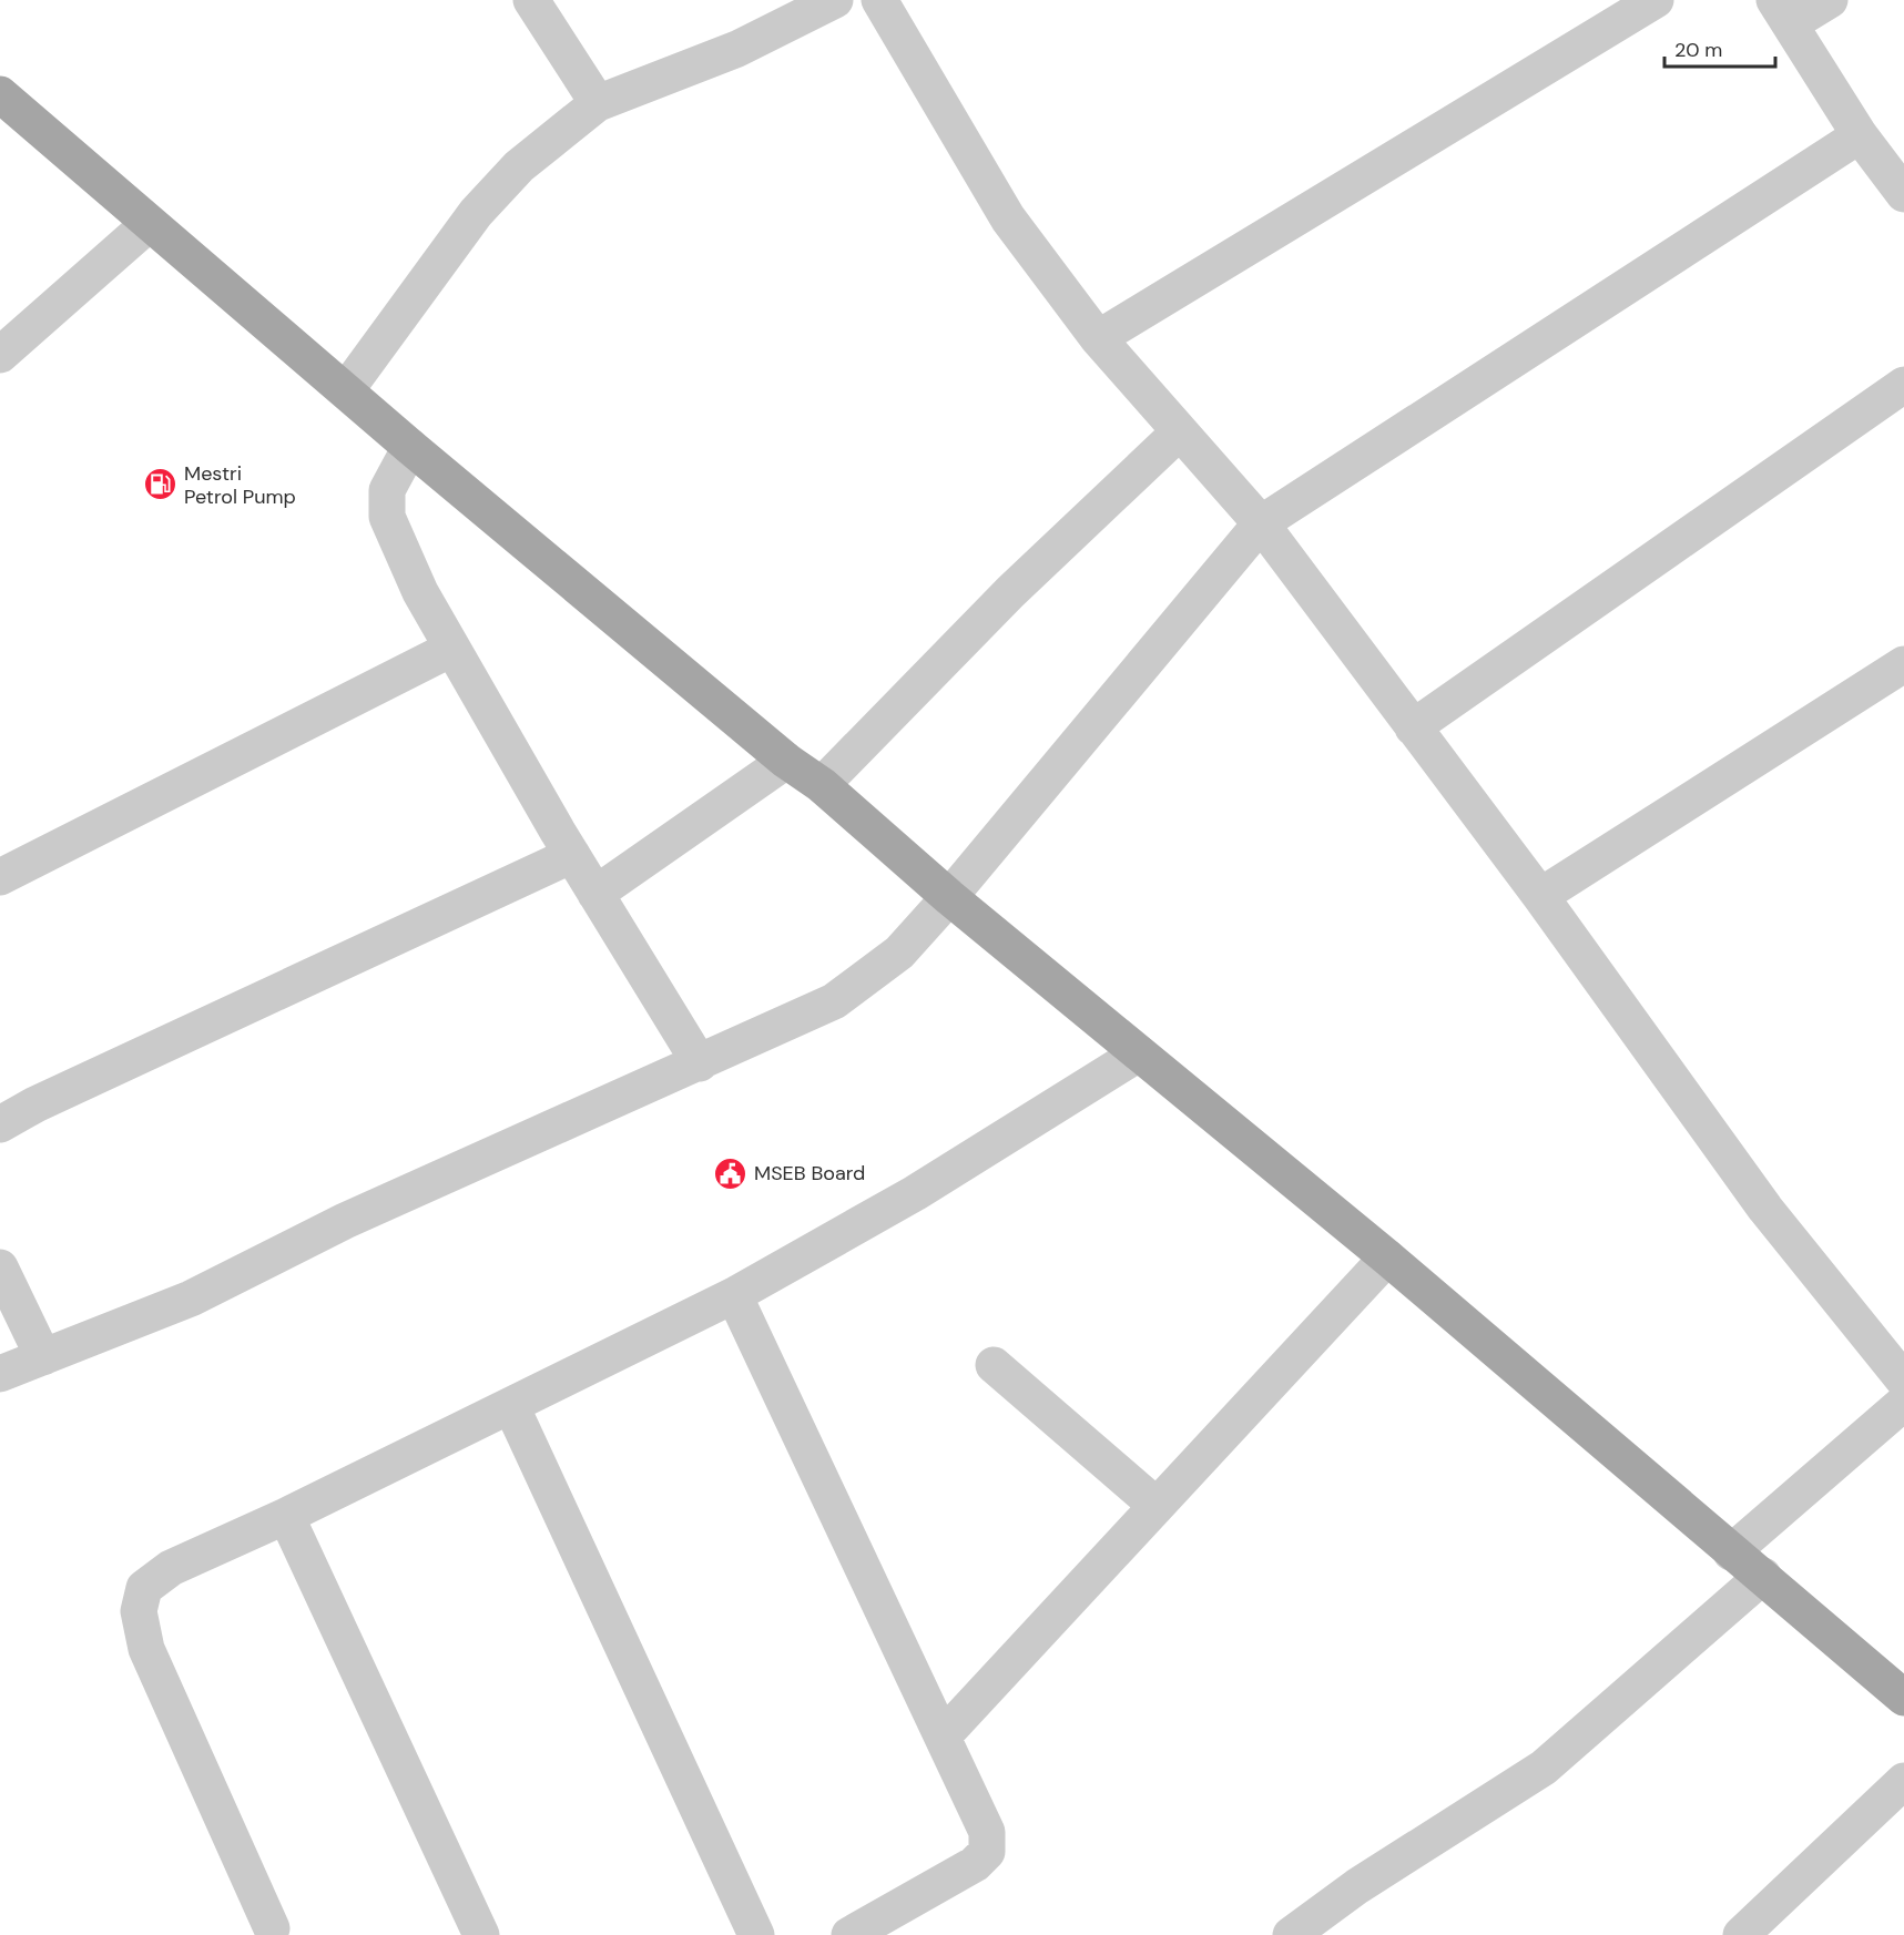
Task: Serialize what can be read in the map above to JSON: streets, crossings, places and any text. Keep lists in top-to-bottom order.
{
  "places": {
    "fuel station": ["Mestri Petrol Pump"],
    "public building": ["MSEB Board"]
  },
  "scale_bar": "20 m"
}
